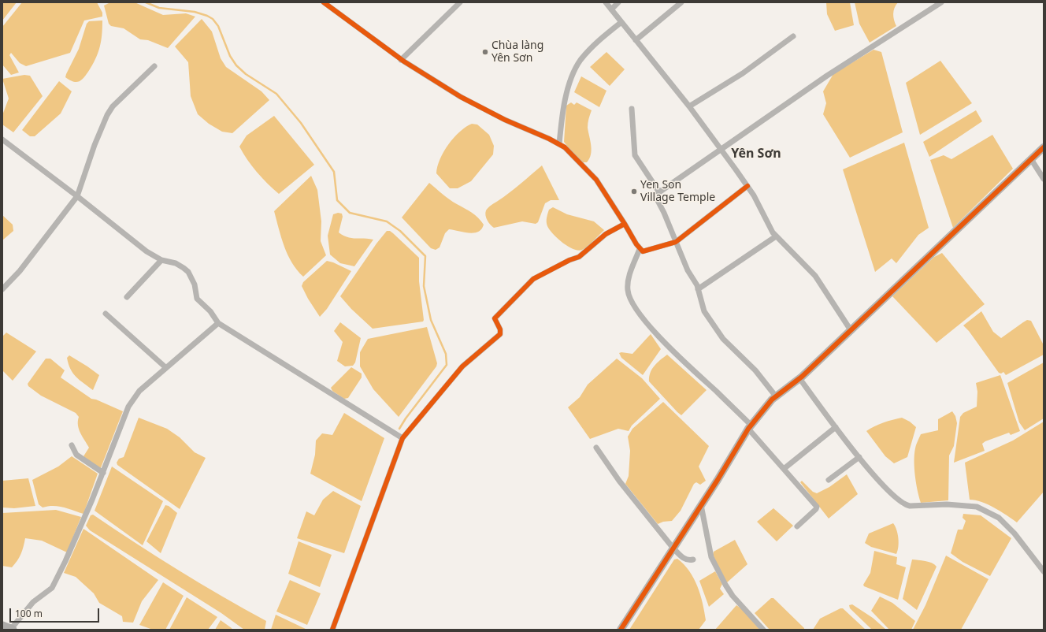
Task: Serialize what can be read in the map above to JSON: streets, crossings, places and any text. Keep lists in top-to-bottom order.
{
  "districts": ["Yên Sơn"],
  "places": ["Chùa làng Yên Sơn", "Yen Son Village Temple"],
  "scale_bar": "100 m"
}
